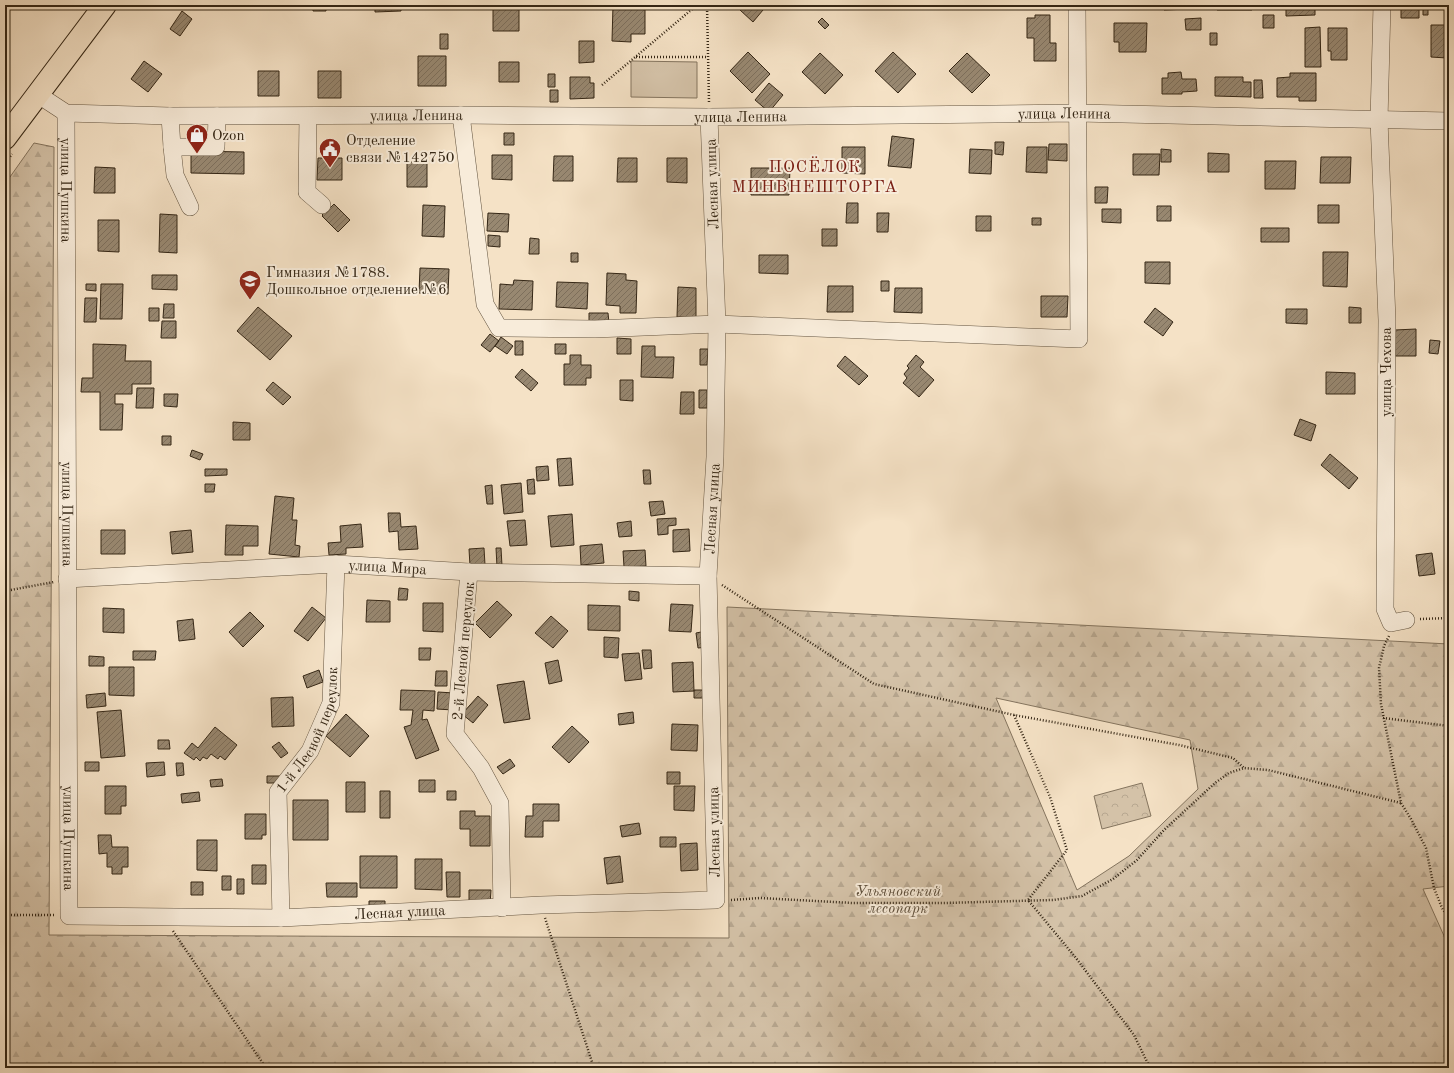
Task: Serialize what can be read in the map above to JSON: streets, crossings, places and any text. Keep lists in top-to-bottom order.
{
  "streets": {
    "street": [
      "улица Ленина",
      "Лесная улица",
      "улица Пушкина",
      "улица Чехова",
      "улица Мира",
      "2-й Лесной переулок",
      "1-й Лесной переулок"
    ]
  },
  "crossings": [
    ["улица Ленина", "Лесная улица"],
    ["улица Ленина", "улица Пушкина"],
    ["улица Ленина", "улица Чехова"],
    ["Лесная улица", "улица Пушкина"],
    ["Лесная улица", "улица Мира"],
    ["Лесная улица", "2-й Лесной переулок"],
    ["Лесная улица", "1-й Лесной переулок"],
    ["улица Пушкина", "улица Мира"],
    ["улица Мира", "2-й Лесной переулок"],
    ["улица Мира", "1-й Лесной переулок"]
  ],
  "districts": ["ПОСЁЛОК МИНВНЕШТОРГА"],
  "parks": ["Ульяновский лесопарк"],
  "places": {
    "shop": ["Ozon"],
    "public building": ["Отделение связи №142750"],
    "school or university": ["Гимназия №1788. Дошкольное отделение №6"]
  }
}
